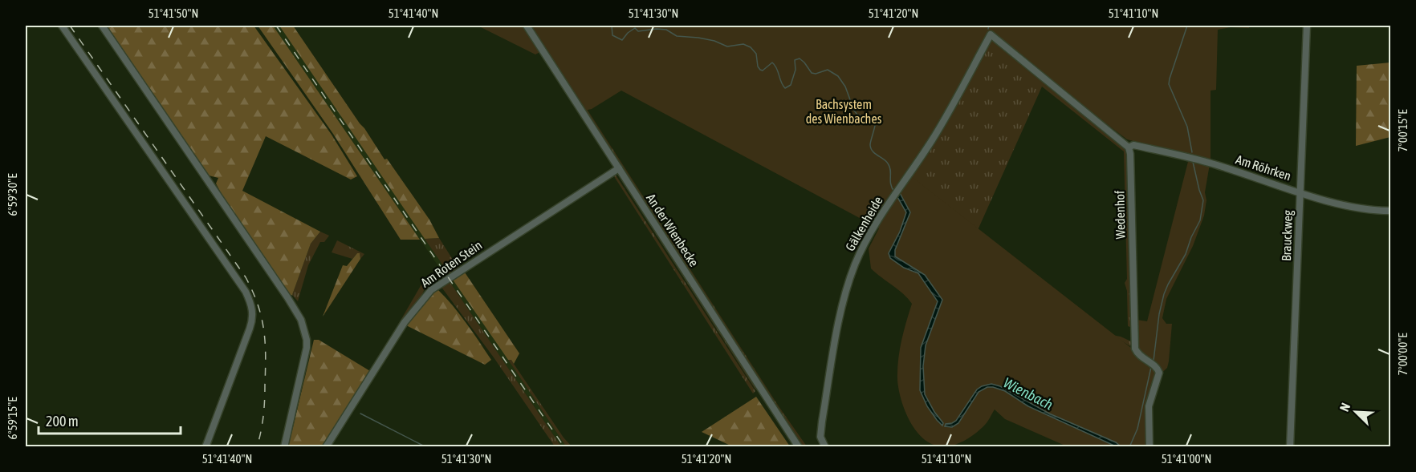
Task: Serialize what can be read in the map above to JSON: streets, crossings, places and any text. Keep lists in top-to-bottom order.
{
  "streets": {
    "street": [
      "Am Röhrken",
      "Wedenhof",
      "Gälkenheide",
      "An der Wienbecke",
      "Brauckweg",
      "Am Roten Stein"
    ]
  },
  "crossings": [
    ["Am Röhrken", "Wedenhof"],
    ["Am Röhrken", "Gälkenheide"],
    ["Am Röhrken", "Brauckweg"],
    ["Wedenhof", "Gälkenheide"],
    ["An der Wienbecke", "Am Roten Stein"]
  ],
  "water": ["Wienbach"],
  "parks": ["Bachsystem des Wienbaches"],
  "scale_bar": "200 m",
  "north": "top left",
  "coordinates": [
    "51°41'50\"N",
    "51°41'40\"N",
    "51°41'30\"N",
    "51°41'20\"N",
    "51°41'10\"N",
    "7°00'15\"E",
    "6°59'30\"E",
    "7°00'00\"E",
    "6°59'15\"E",
    "51°41'00\"N"
  ]
}
